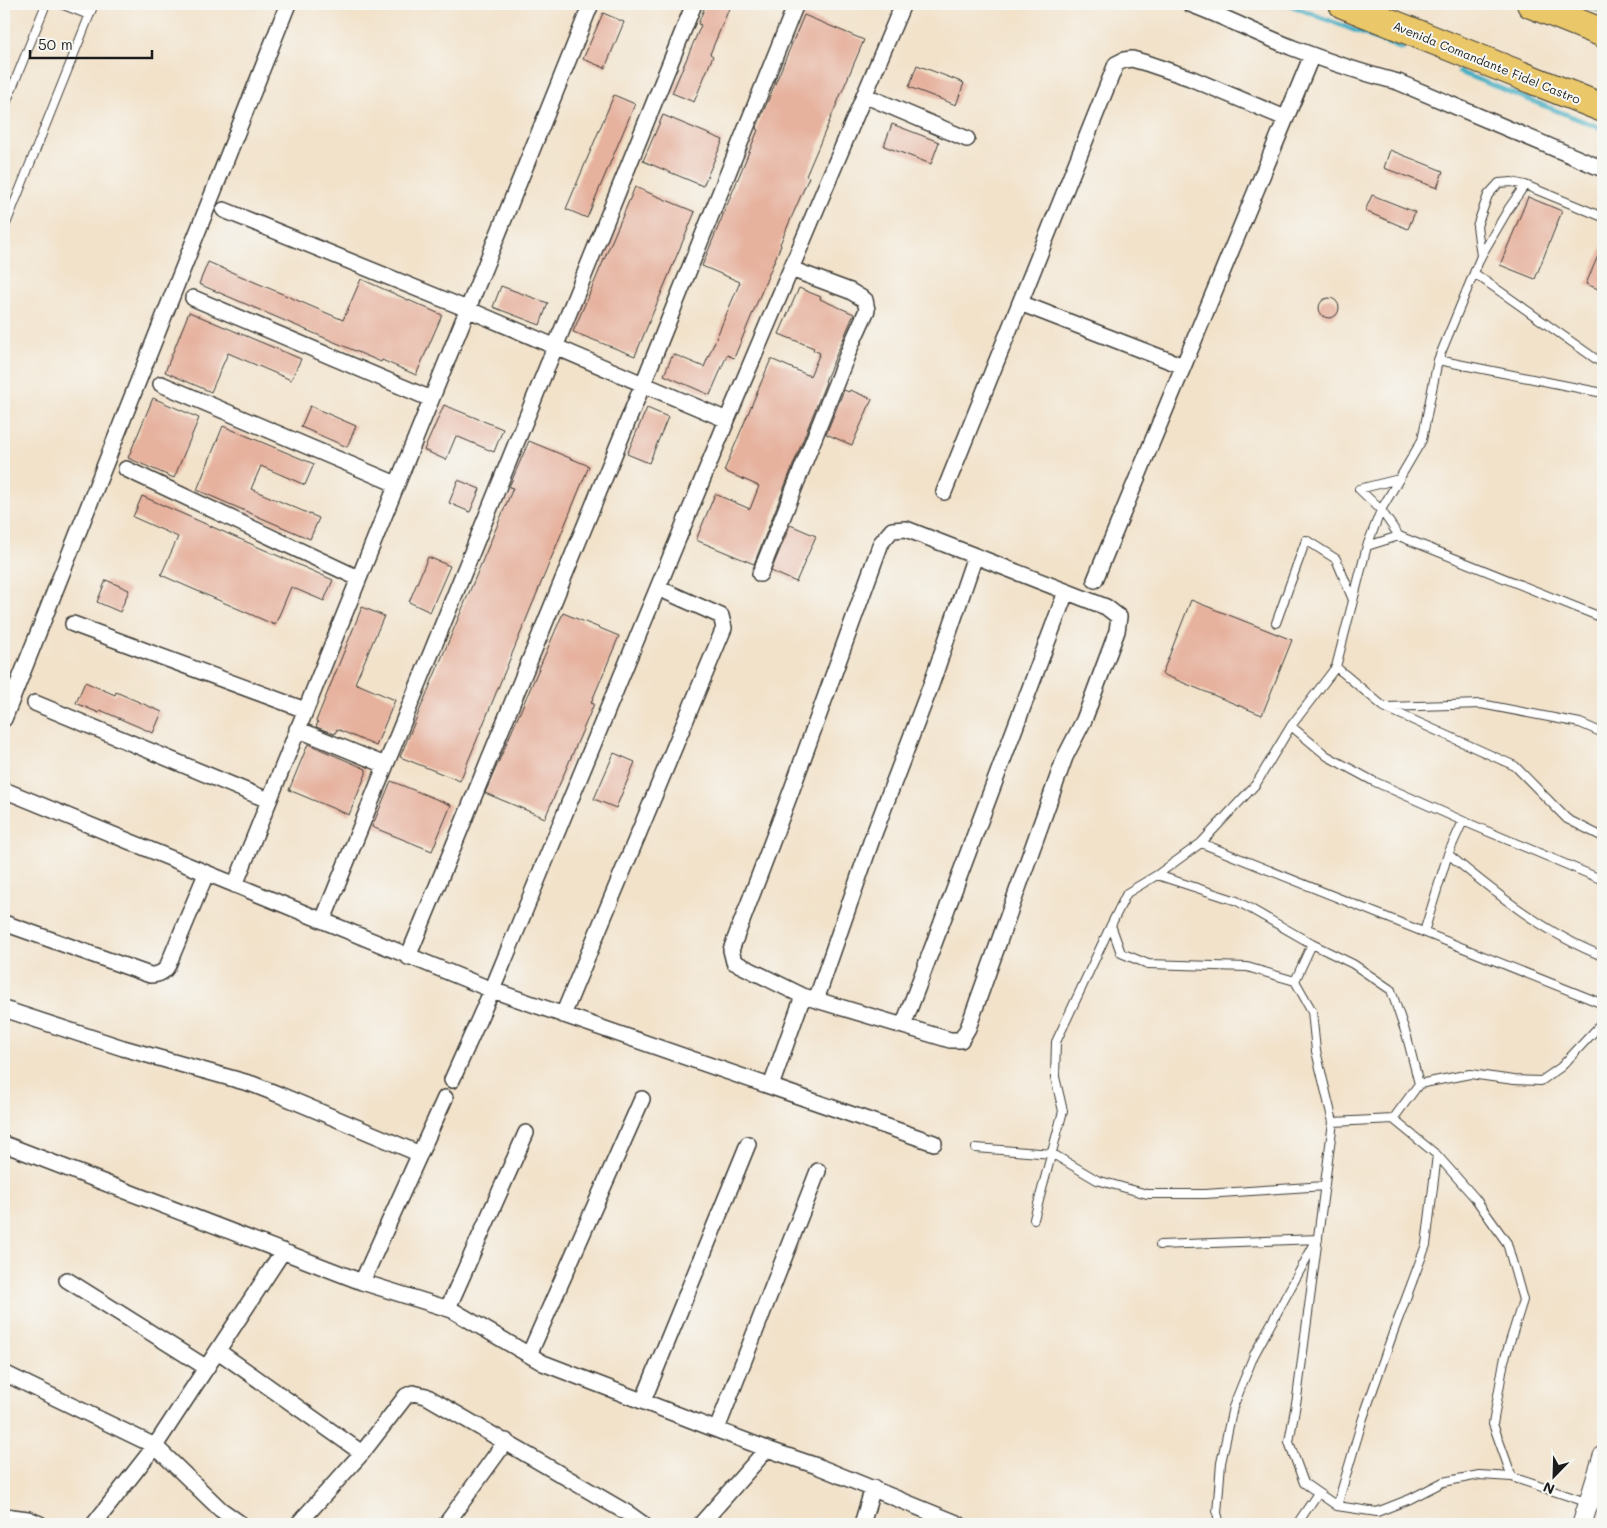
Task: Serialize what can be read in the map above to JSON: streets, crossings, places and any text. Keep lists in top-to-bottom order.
{
  "streets": {
    "highway": ["Avenida Comandante Fidel Castro"]
  },
  "scale_bar": "50 m",
  "north": "bottom left"
}
